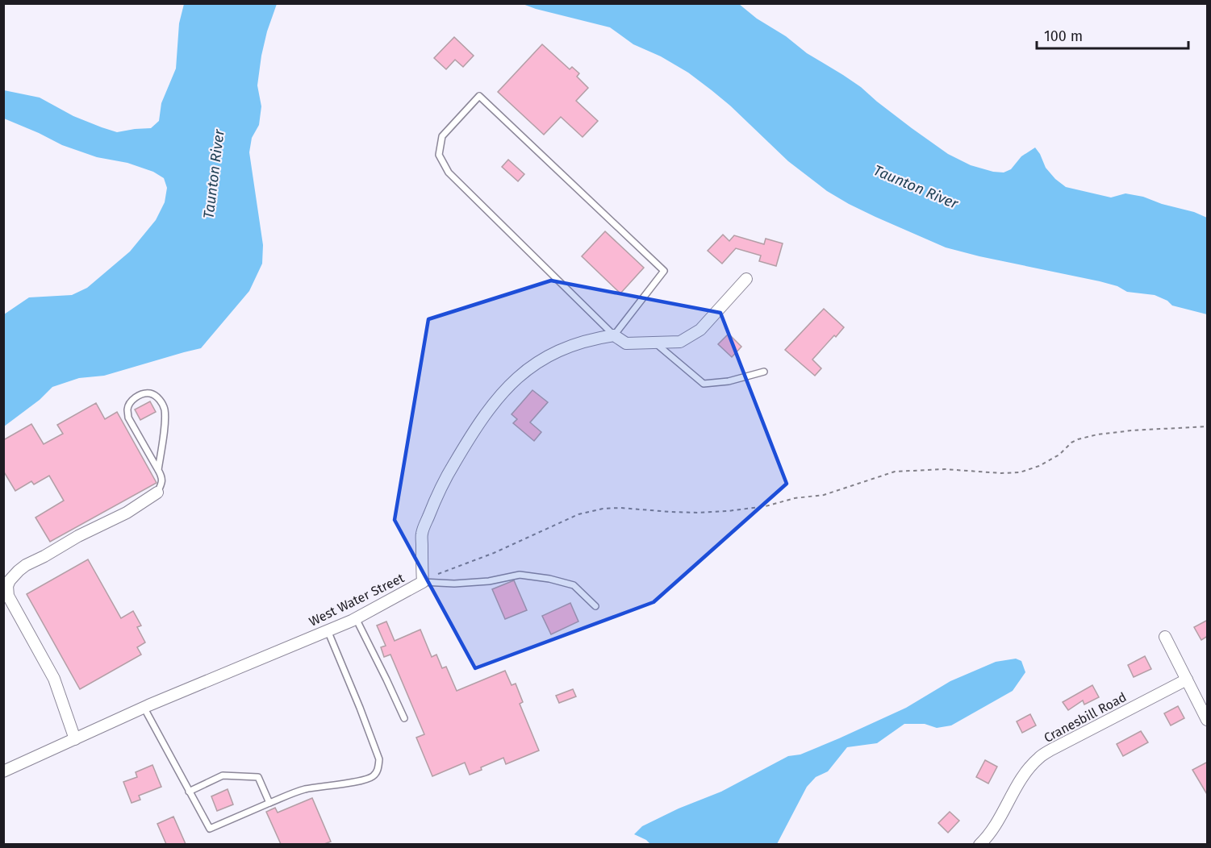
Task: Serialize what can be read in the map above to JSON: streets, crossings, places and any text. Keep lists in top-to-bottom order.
{
  "streets": {
    "street": ["West Water Street", "Cranesbill Road"]
  },
  "water": ["Taunton River"],
  "scale_bar": "100 m"
}
